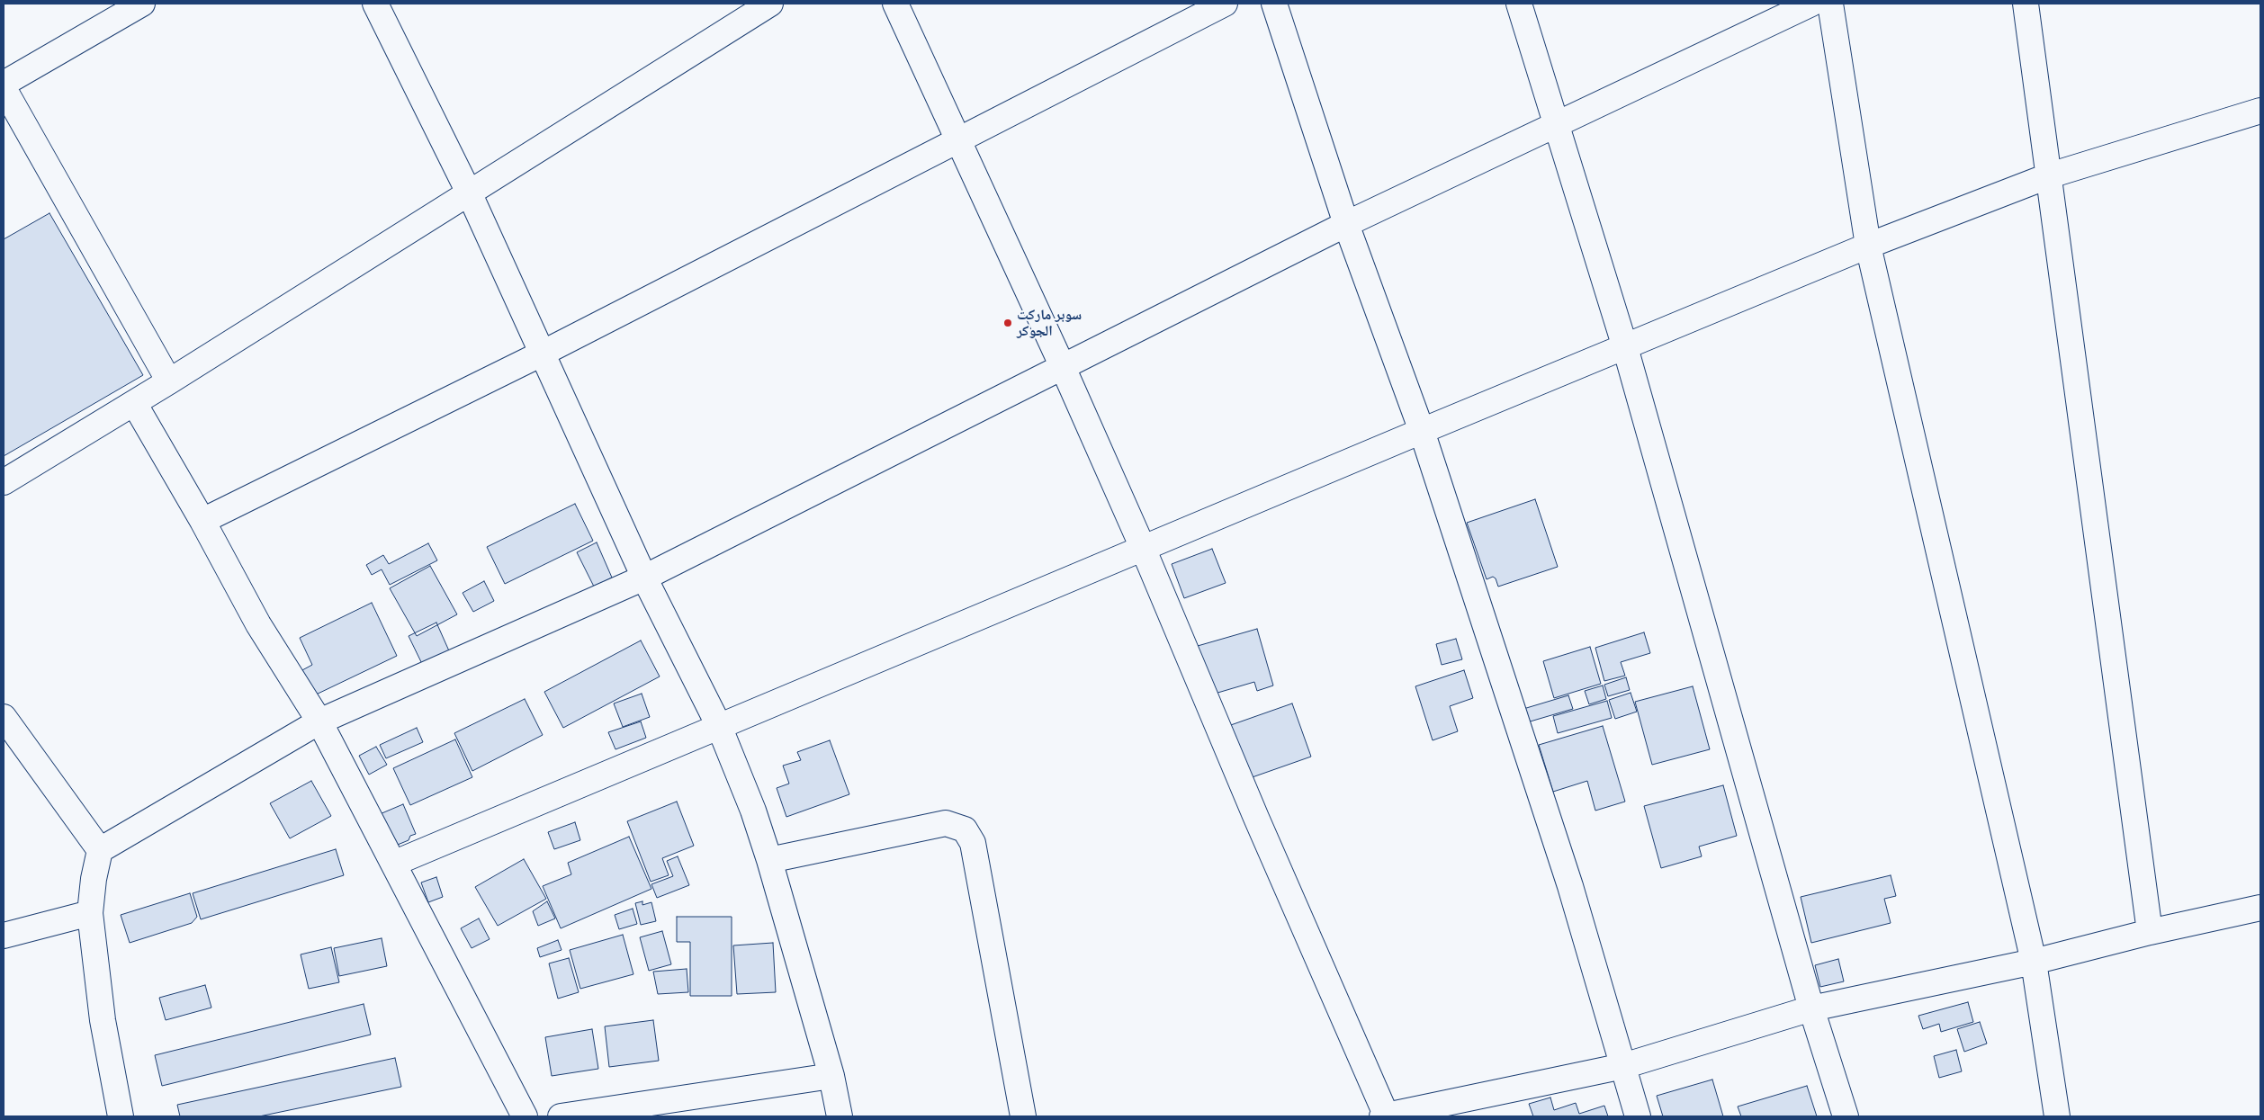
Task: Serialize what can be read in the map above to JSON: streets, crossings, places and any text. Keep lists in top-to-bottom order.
{
  "places": ["سوبر ماركت الجوكر"]
}
